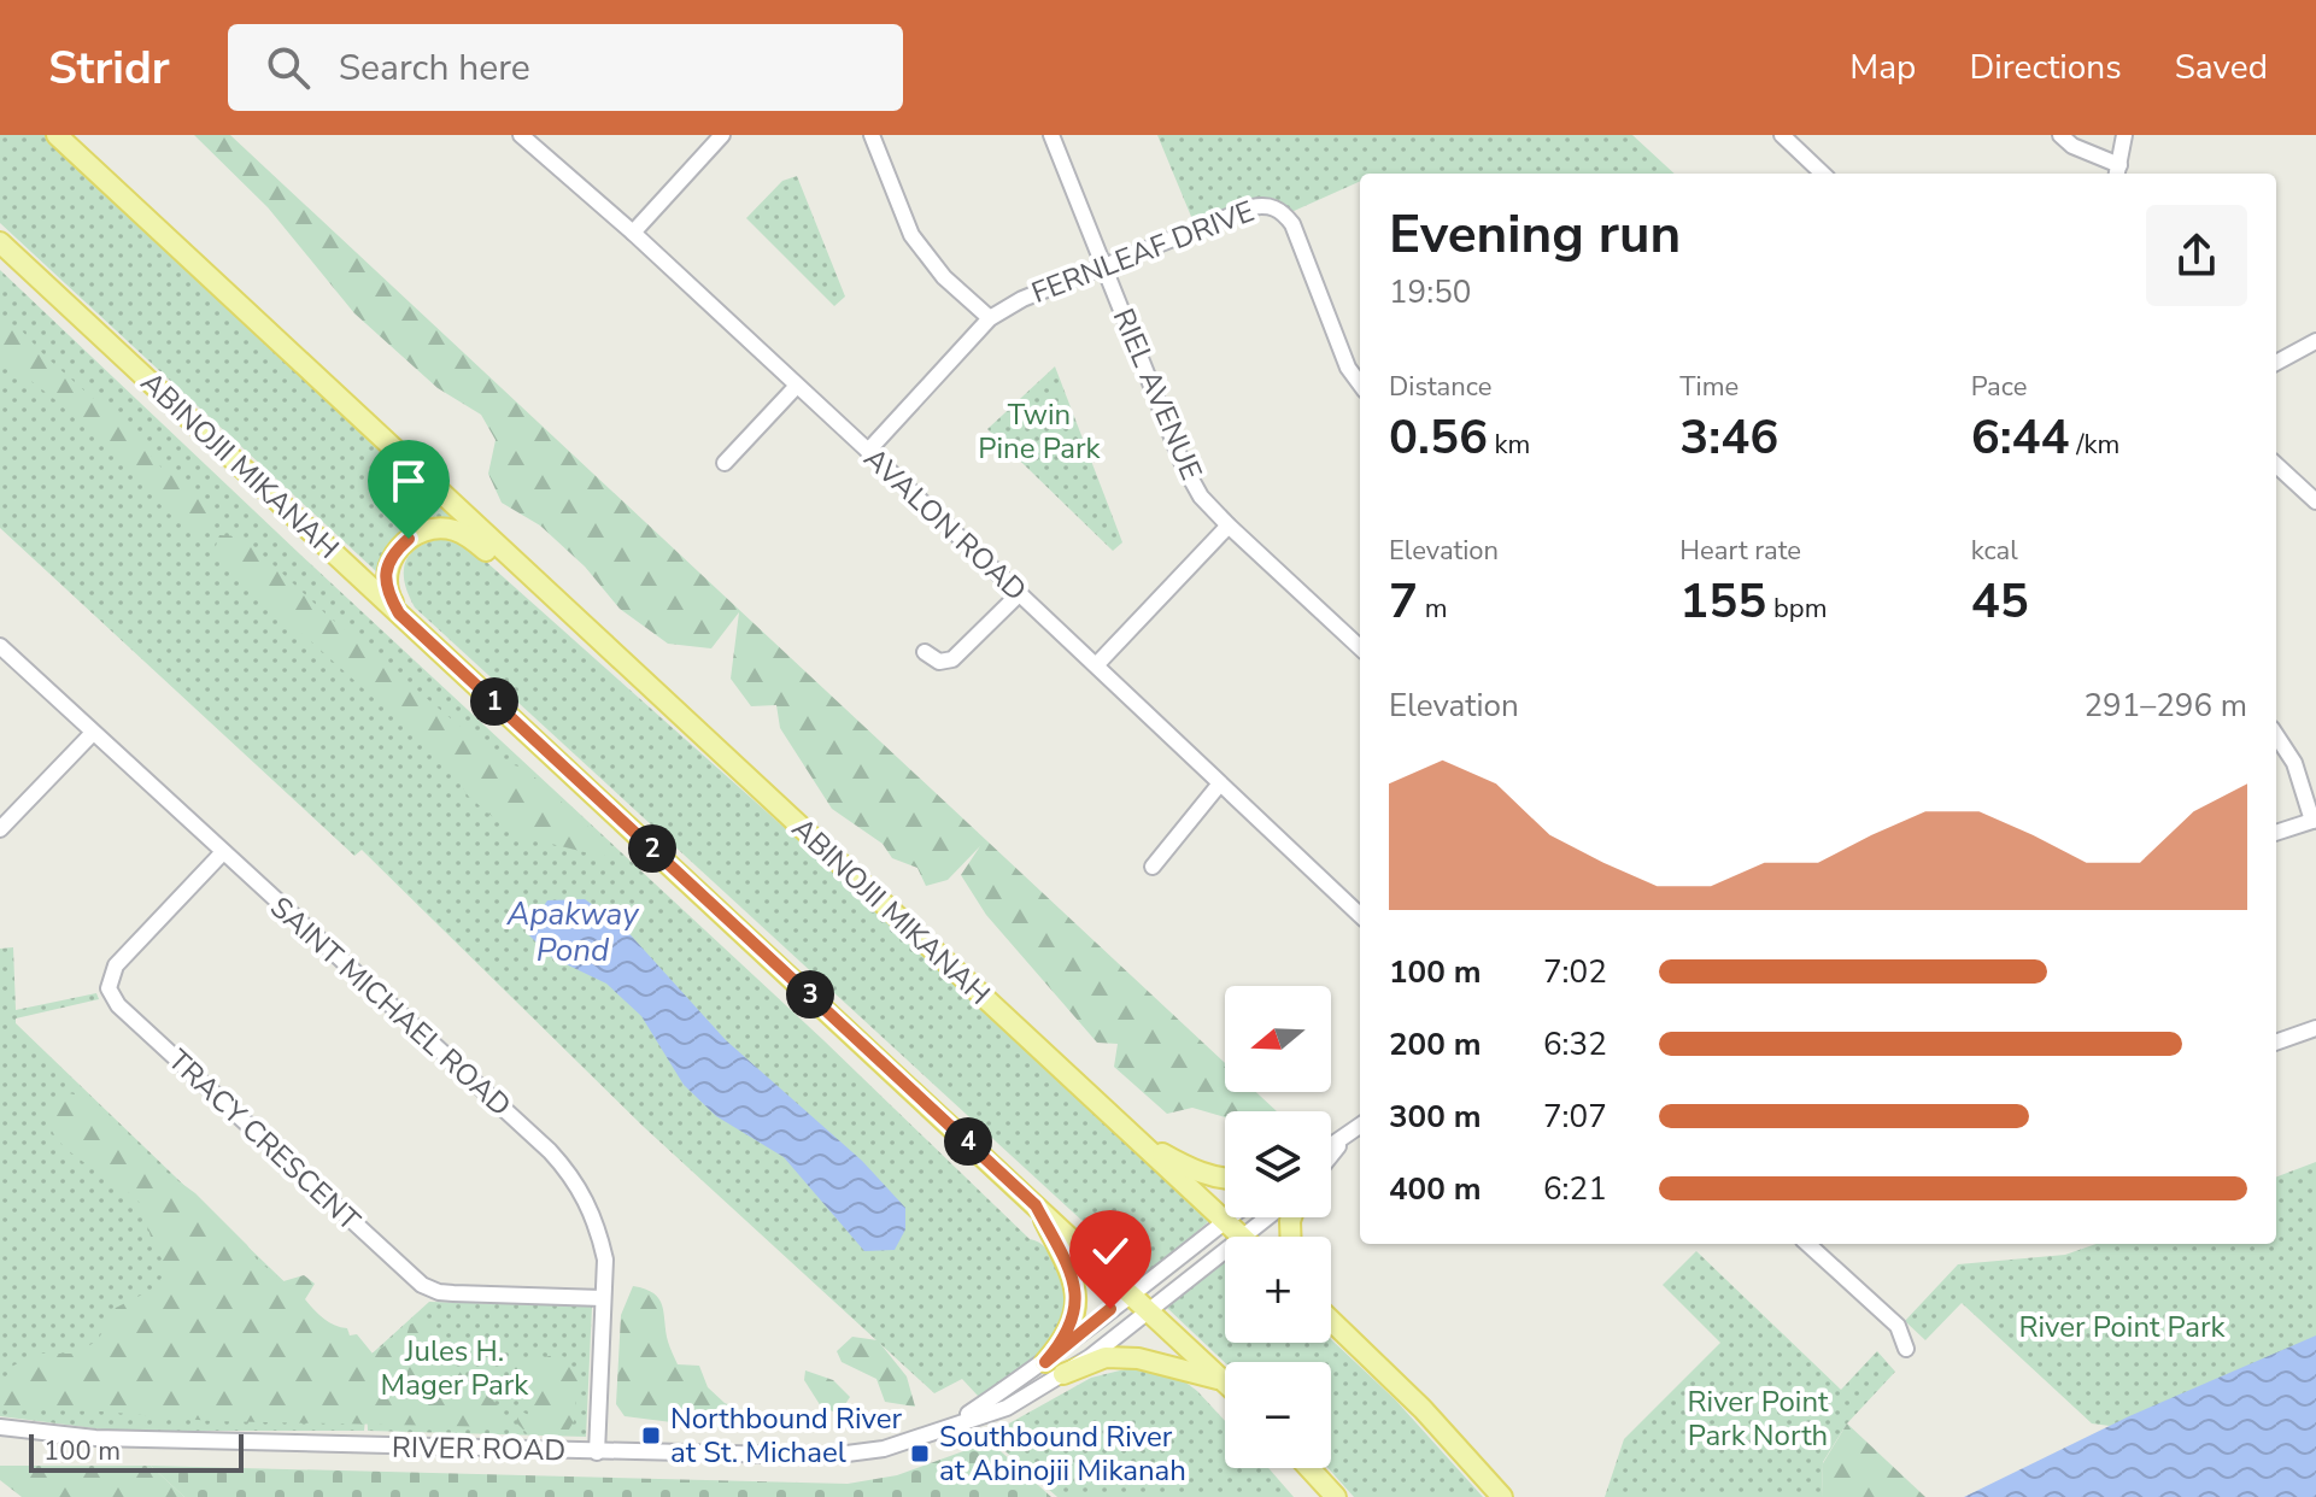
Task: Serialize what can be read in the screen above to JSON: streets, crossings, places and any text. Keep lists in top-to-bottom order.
{
  "streets": {
    "main road": ["ABINOJII MIKANAH"],
    "street": [
      "FERNLEAF DRIVE",
      "RIEL AVENUE",
      "AVALON ROAD",
      "SAINT MICHAEL ROAD",
      "TRACY CRESCENT",
      "RIVER ROAD"
    ]
  },
  "crossings": [
    ["FERNLEAF DRIVE", "RIEL AVENUE"],
    ["FERNLEAF DRIVE", "AVALON ROAD"],
    ["ABINOJII MIKANAH", "RIVER ROAD"],
    ["SAINT MICHAEL ROAD", "TRACY CRESCENT"],
    ["SAINT MICHAEL ROAD", "RIVER ROAD"]
  ],
  "water": ["Apakway Pond"],
  "parks": [
    "Twin Pine Park",
    "River Point Park",
    "Jules H. Mager Park",
    "River Point Park North"
  ],
  "places": {
    "transit": ["Northbound River at St. Michael", "Southbound River at Abinojii Mikanah"]
  },
  "scale_bar": "100 m",
  "north": "left",
  "page": {
    "header": "Stridr",
    "search": "Search here",
    "nav": ["Map", "Directions", "Saved"],
    "heading": ["Evening run", "19:50"],
    "stats": [
      ["Distance", "0.56 km"],
      ["Time", "3:46"],
      ["Pace", "6:44 /km"],
      ["Elevation", "7 m"],
      ["Heart rate", "155 bpm"],
      ["kcal", "45"]
    ],
    "chart": ["Elevation", "291–296 m"],
    "pins": [
      "1",
      "2",
      "3",
      "4"
    ],
    "list": [
      {
        "name": "100 m",
        "note": "7:02"
      },
      {
        "name": "200 m",
        "note": "6:32"
      },
      {
        "name": "300 m",
        "note": "7:07"
      },
      {
        "name": "400 m",
        "note": "6:21"
      }
    ],
    "map_buttons": ["+", "−"],
    "scale": "100 m"
  }
}
